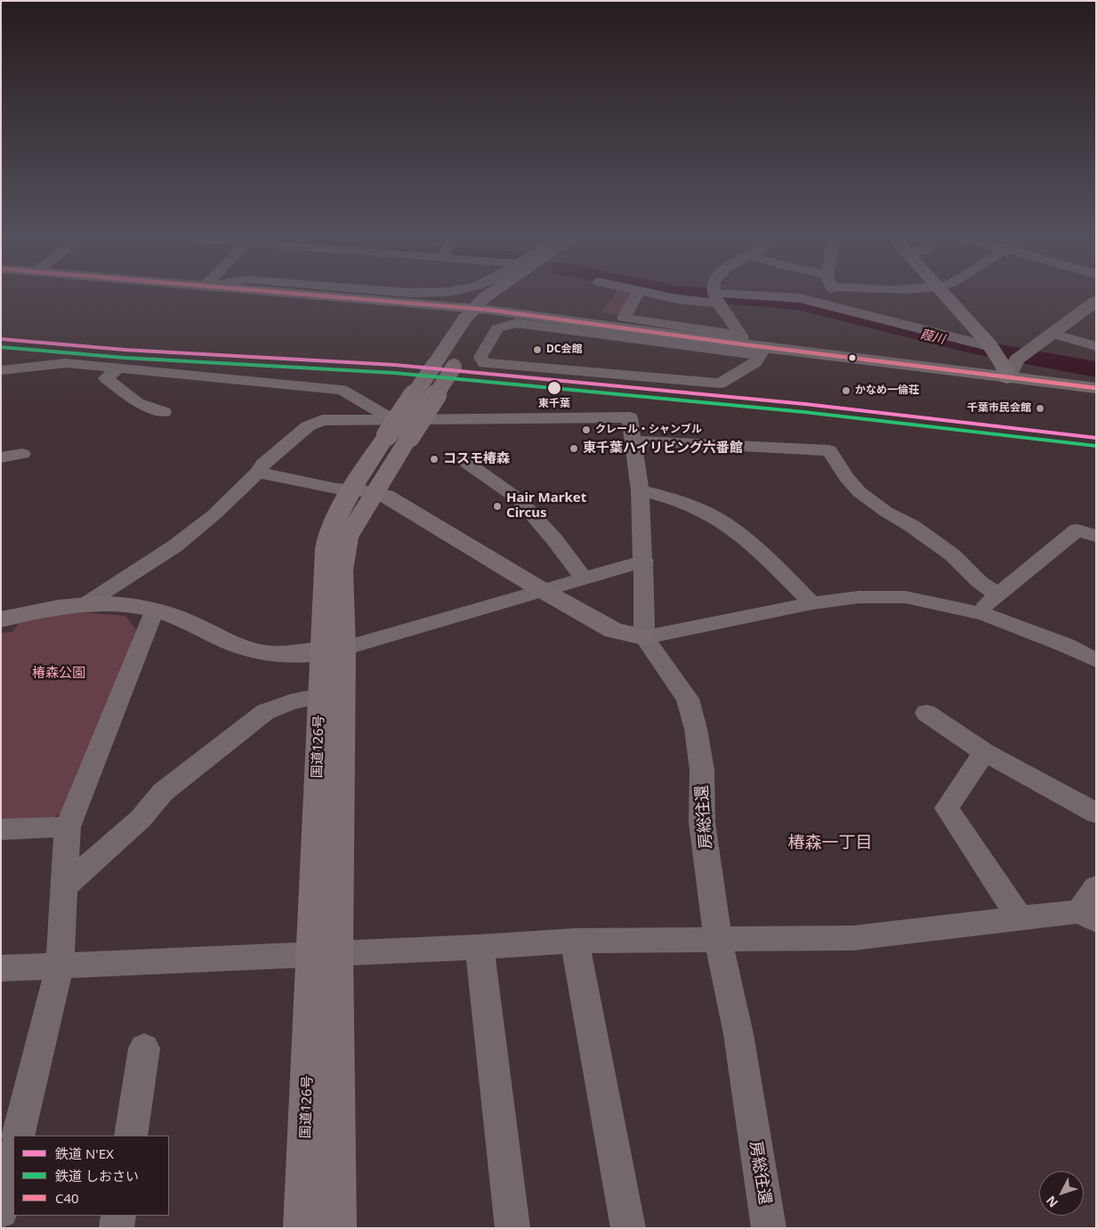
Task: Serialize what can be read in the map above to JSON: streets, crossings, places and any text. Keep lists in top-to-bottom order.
{
  "streets": {
    "highway": ["国道126号"],
    "street": ["房総往還"]
  },
  "districts": ["椿森一丁目"],
  "water": ["葭川"],
  "parks": ["椿森公園"],
  "places": [
    "DC会館",
    "東千葉",
    "かなめ一倫荘",
    "千葉市民会館",
    "クレール・シャンブル",
    "東千葉ハイリビング六番館",
    "コスモ椿森",
    "Hair Market Circus"
  ],
  "lines": ["transit line C40", "rail line N'EX", "rail line しおさい"],
  "legend": ["鉄道 N'EX", "鉄道 しおさい", "C40"],
  "north": "bottom left"
}
